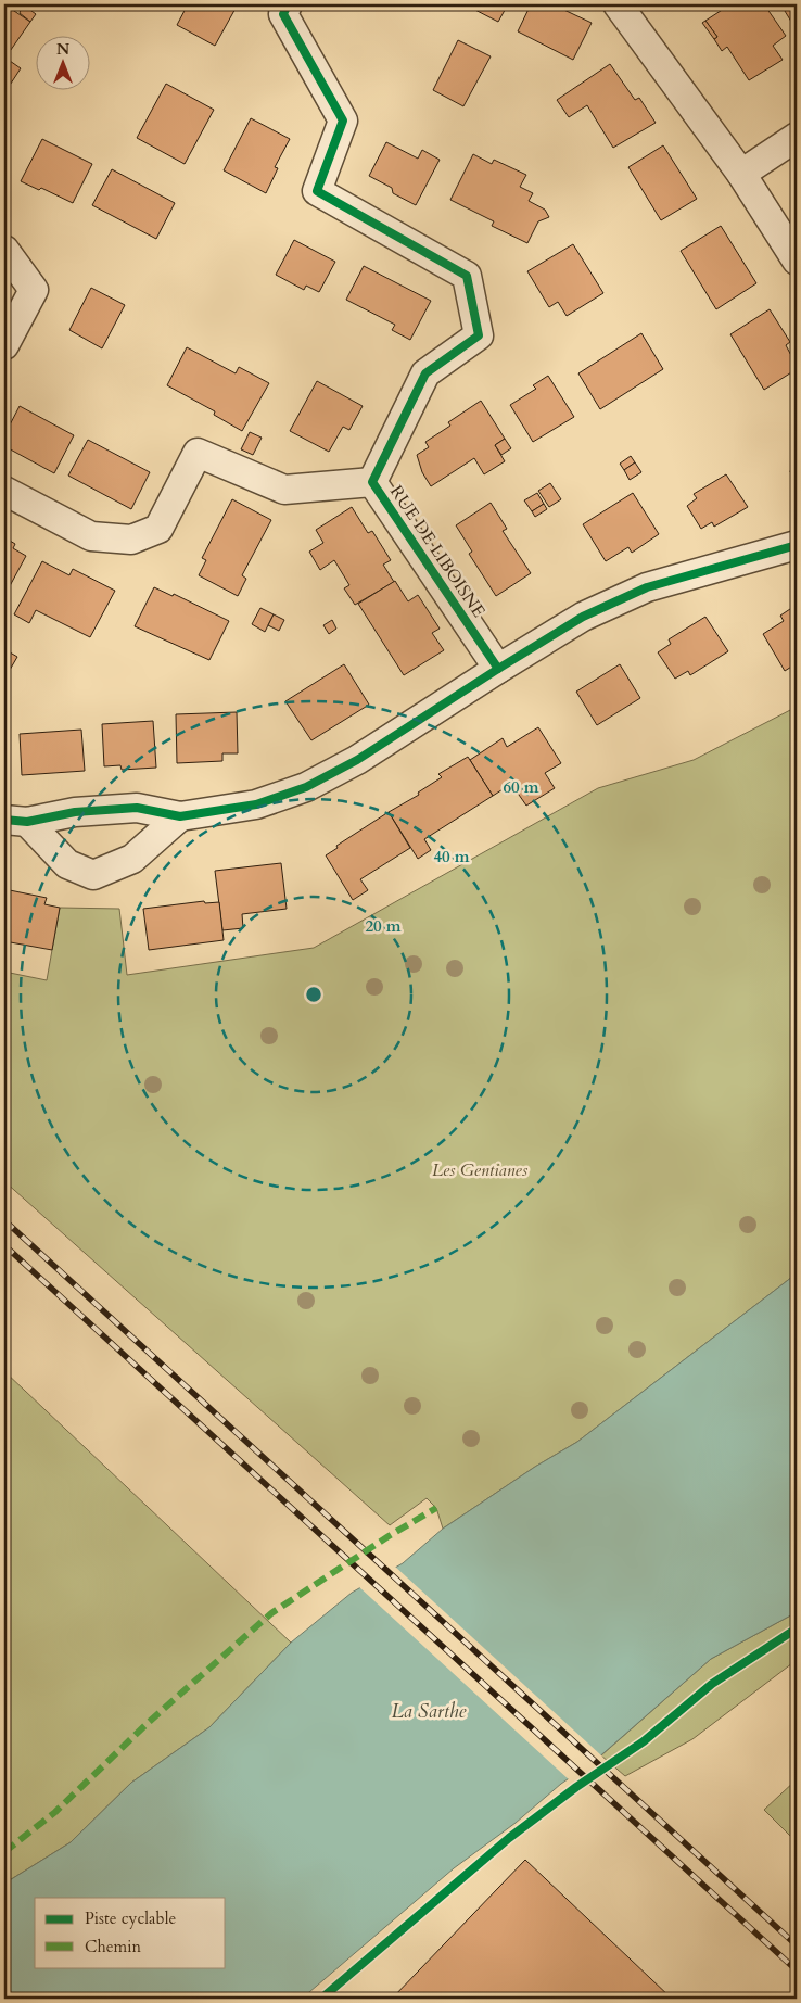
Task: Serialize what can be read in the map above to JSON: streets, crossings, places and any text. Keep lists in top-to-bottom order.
{
  "streets": {
    "street": ["RUE DE LIBOISNE"]
  },
  "water": ["La Sarthe"],
  "parks": ["Les Gentianes"],
  "legend": ["Piste cyclable", "Chemin"],
  "north": "top",
  "rings": ["60 m", "40 m", "20 m"]
}
